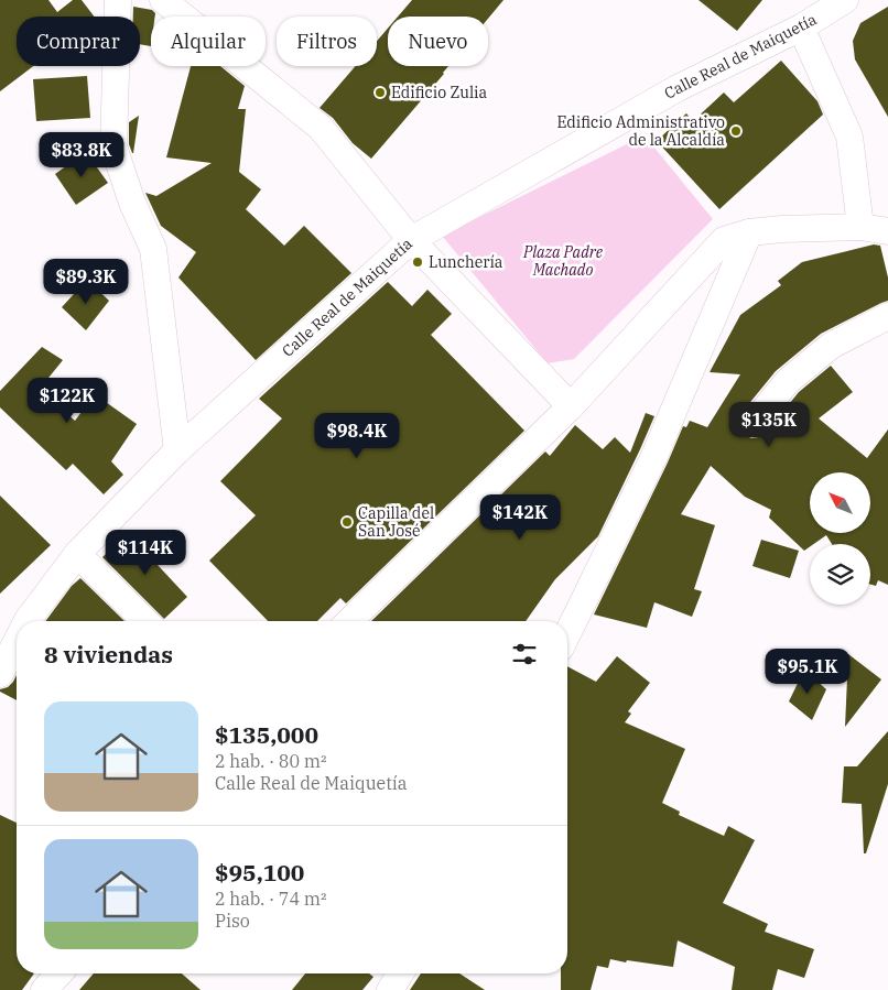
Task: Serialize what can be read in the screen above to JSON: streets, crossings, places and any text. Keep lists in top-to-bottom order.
{
  "streets": {
    "street": ["Calle Real de Maiquetía"]
  },
  "parks": ["Plaza Padre Machado"],
  "places": [
    "Edificio Zulia",
    "Edificio Administrativo de la Alcaldía",
    "Lunchería",
    "Capilla del San José"
  ],
  "north": "top left",
  "page": {
    "chip": [
      "Comprar",
      "Alquilar",
      "Filtros",
      "Nuevo"
    ],
    "price": [
      "$83.8K",
      "$89.3K",
      "$122K",
      "$135K",
      "$98.4K",
      "$142K",
      "$114K",
      "$95.1K"
    ],
    "heading": "8 viviendas",
    "list": [
      {
        "name": "$135,000",
        "note": "2 hab. · 80 m² · Calle Real de Maiquetía"
      },
      {
        "name": "$95,100",
        "note": "2 hab. · 74 m² · Piso"
      }
    ]
  }
}
